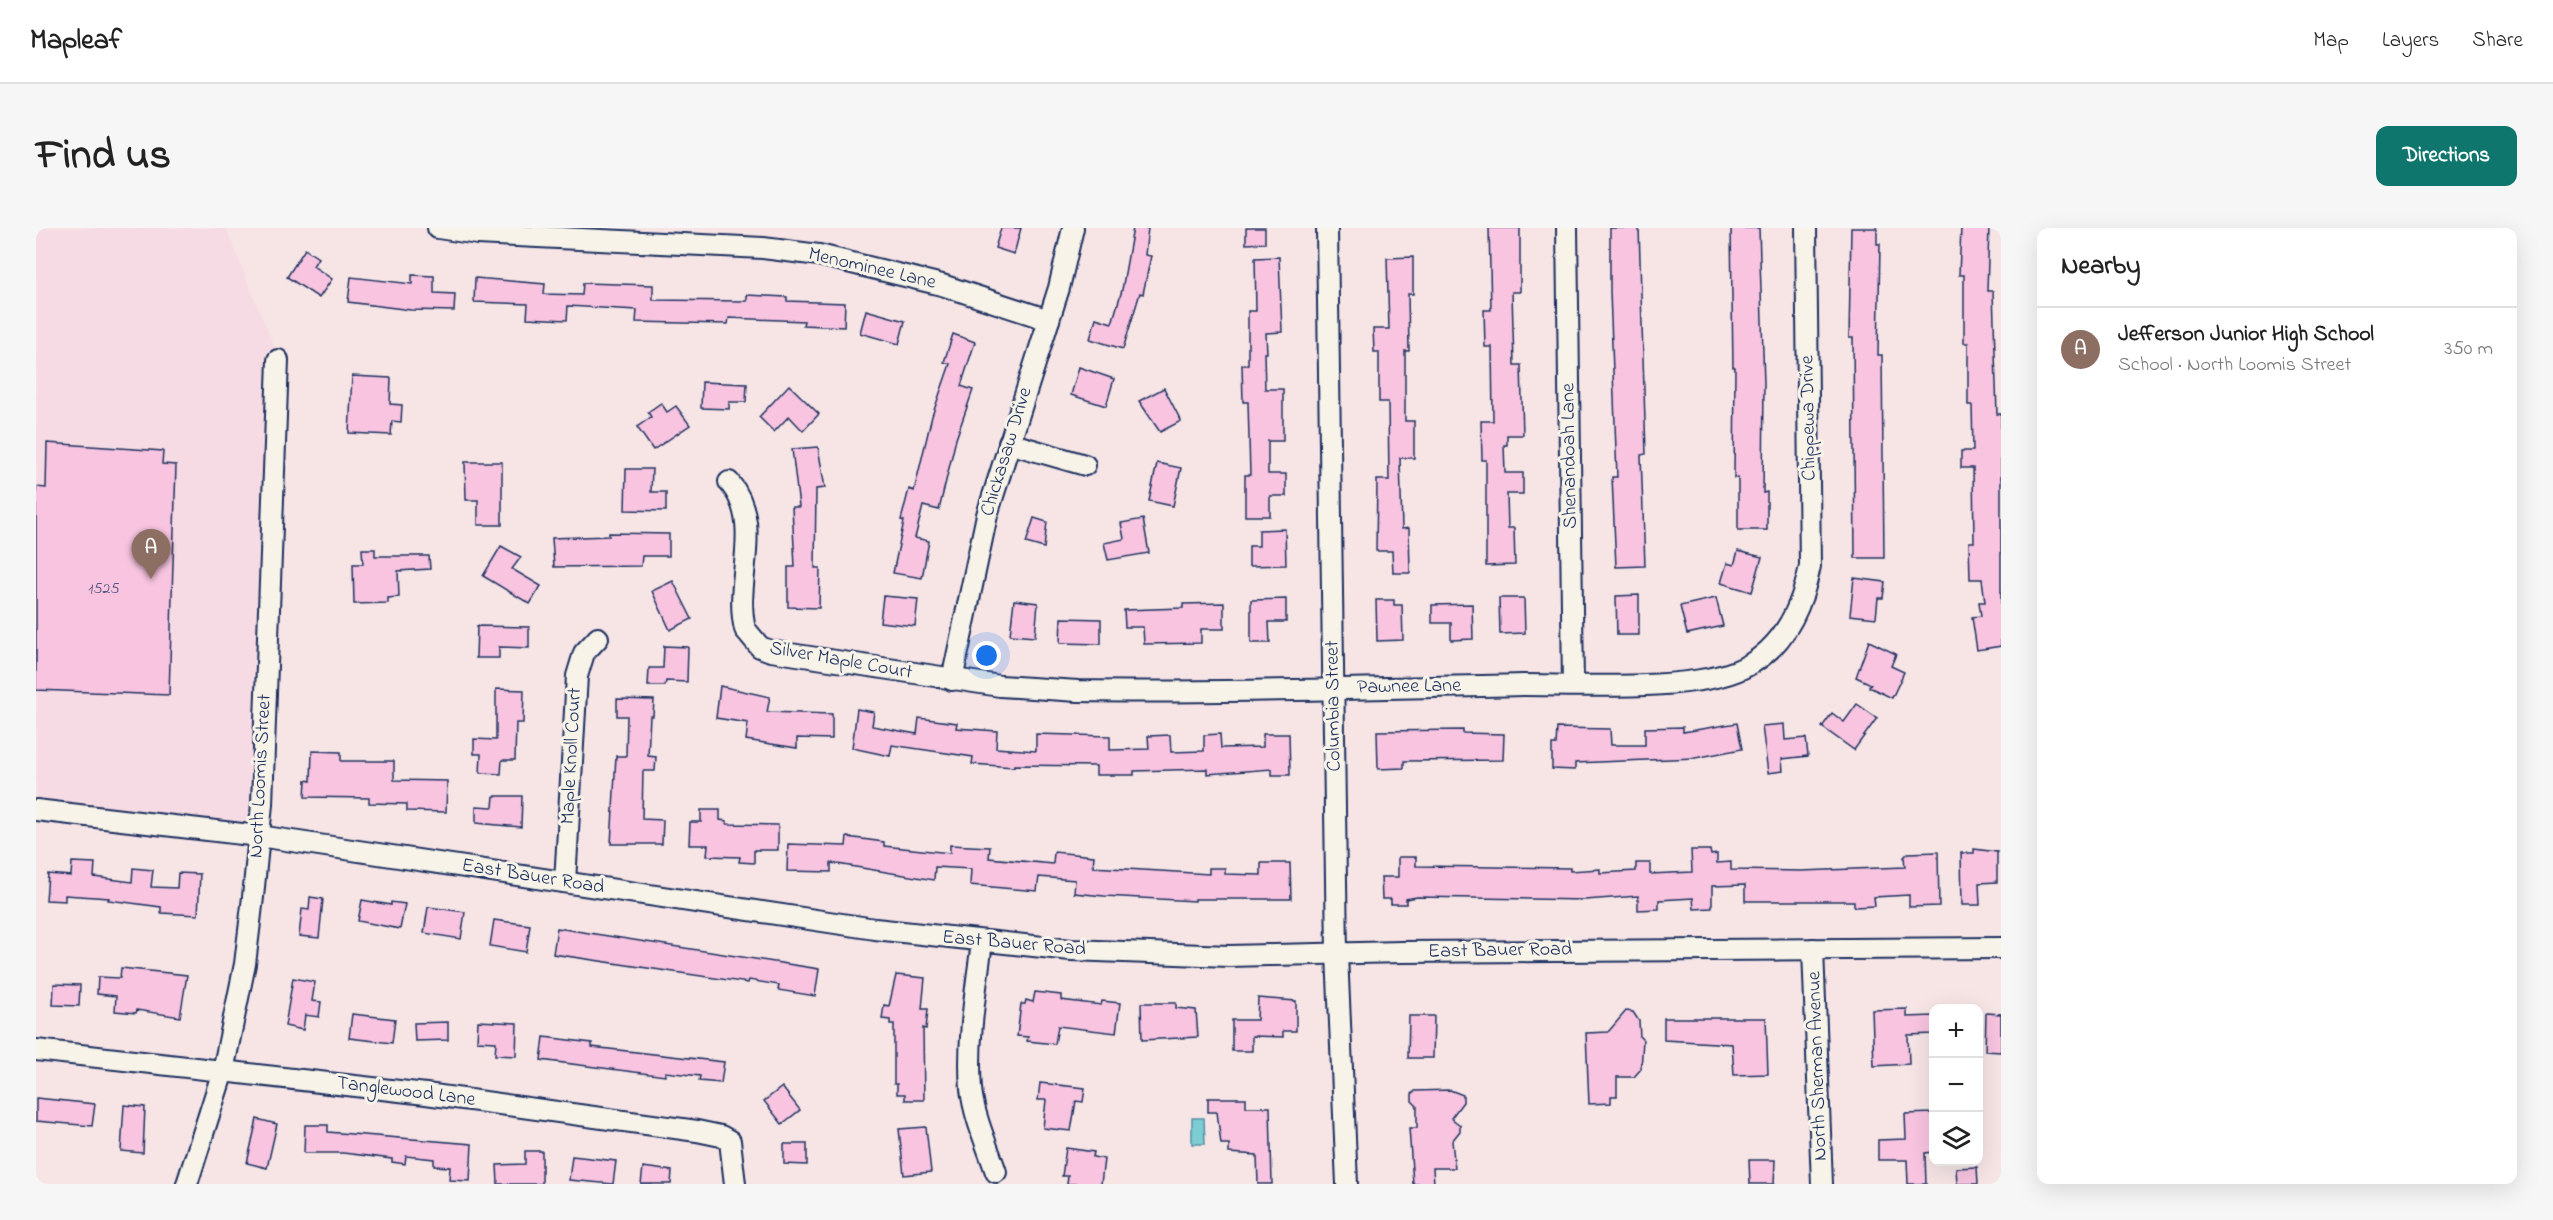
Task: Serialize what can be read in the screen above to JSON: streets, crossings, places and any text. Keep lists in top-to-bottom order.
{
  "streets": {
    "street": [
      "Menominee Lane",
      "Chippewa Drive",
      "Chickasaw Drive",
      "Shenandoah Lane",
      "Silver Maple Court",
      "Pawnee Lane",
      "Columbia Street",
      "Maple Knoll Court",
      "North Loomis Street",
      "East Bauer Road",
      "North Sherman Avenue",
      "Tanglewood Lane"
    ]
  },
  "crossings": [
    ["Menominee Lane", "Chickasaw Drive"],
    ["Chippewa Drive", "Pawnee Lane"],
    ["Chickasaw Drive", "Silver Maple Court"],
    ["Chickasaw Drive", "Pawnee Lane"],
    ["Shenandoah Lane", "Pawnee Lane"],
    ["Silver Maple Court", "Pawnee Lane"],
    ["Pawnee Lane", "Columbia Street"],
    ["Columbia Street", "East Bauer Road"],
    ["Maple Knoll Court", "East Bauer Road"],
    ["North Loomis Street", "East Bauer Road"],
    ["North Loomis Street", "Tanglewood Lane"],
    ["East Bauer Road", "North Sherman Avenue"]
  ],
  "house_numbers": ["1525"],
  "page": {
    "header": "Mapleaf",
    "nav": ["Map", "Layers", "Share"],
    "title": "Find us",
    "buttons": "Directions",
    "heading": "Nearby",
    "list": [
      {
        "mark": "A",
        "name": "Jefferson Junior High School",
        "note": "School · North Loomis Street",
        "value": "350 m"
      }
    ],
    "pins": "A",
    "map_buttons": ["+", "−"]
  }
}
